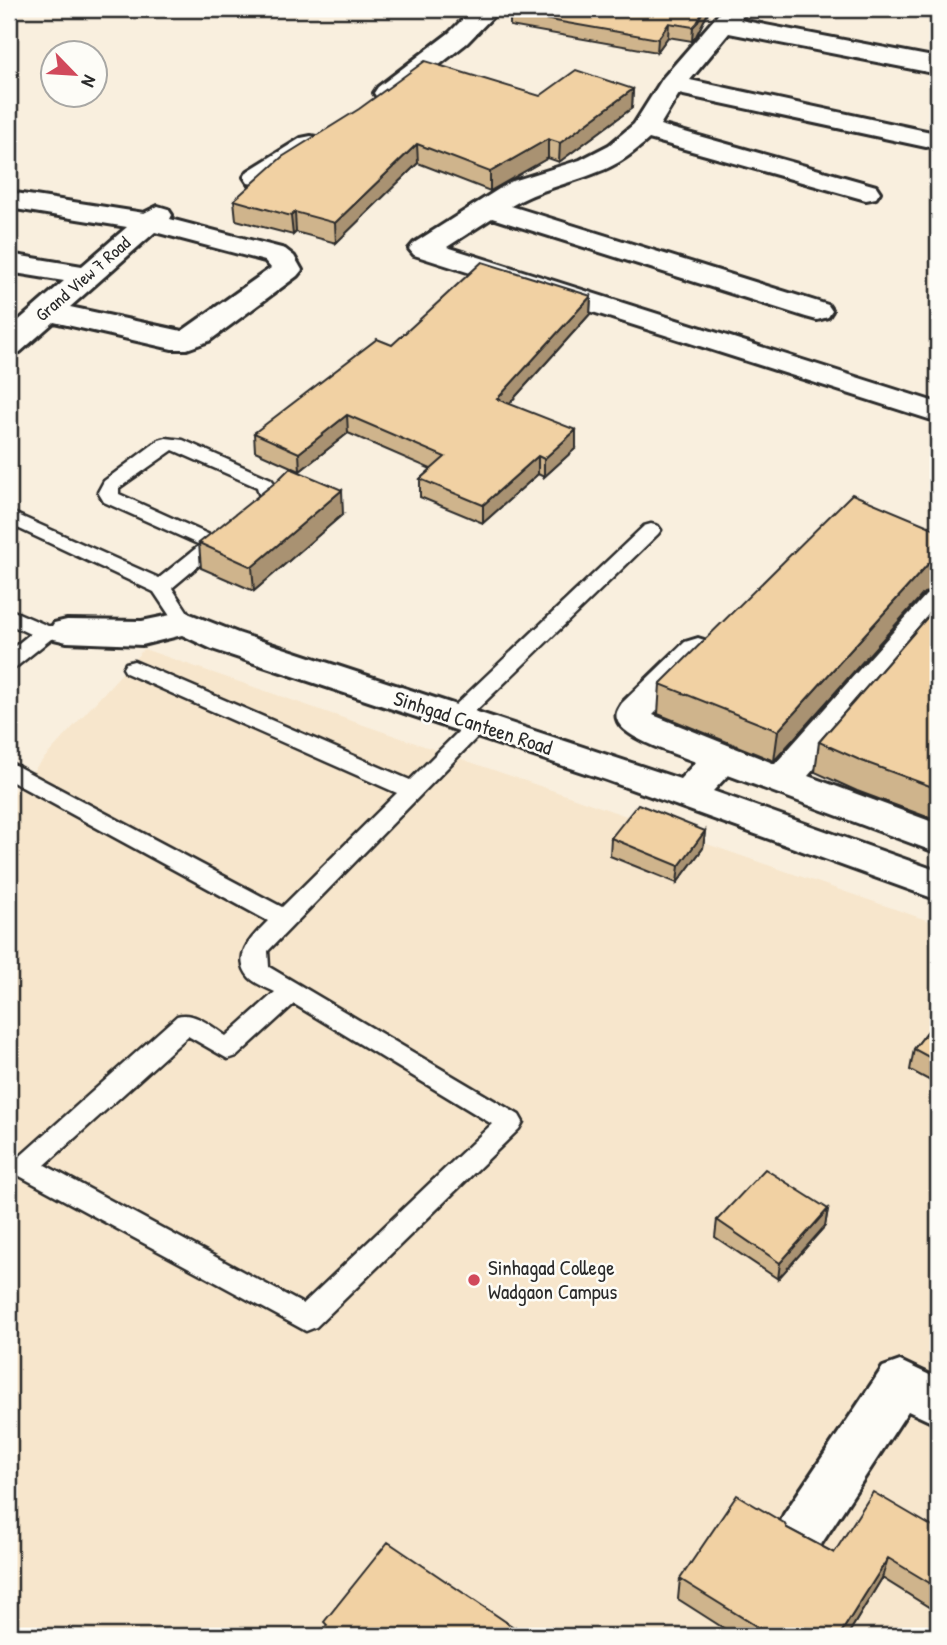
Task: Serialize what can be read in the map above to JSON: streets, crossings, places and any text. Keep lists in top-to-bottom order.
{
  "streets": {
    "street": ["Grand View 7 Road", "Sinhgad Canteen Road"]
  },
  "places": ["Sinhagad College Wadgaon Campus"],
  "north": "bottom right"
}
